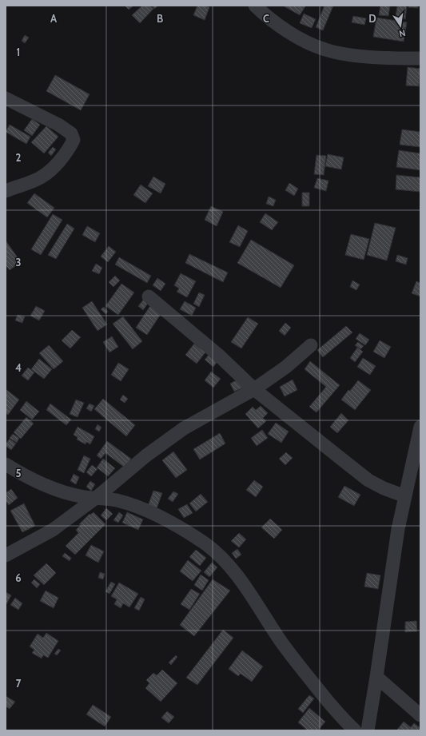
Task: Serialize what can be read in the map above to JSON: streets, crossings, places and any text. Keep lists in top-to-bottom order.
{
  "north": "bottom",
  "grid": {
    "columns": [
      "A",
      "B",
      "C",
      "D"
    ],
    "rows": [
      "1",
      "2",
      "3",
      "4",
      "5",
      "6",
      "7"
    ]
  }
}
